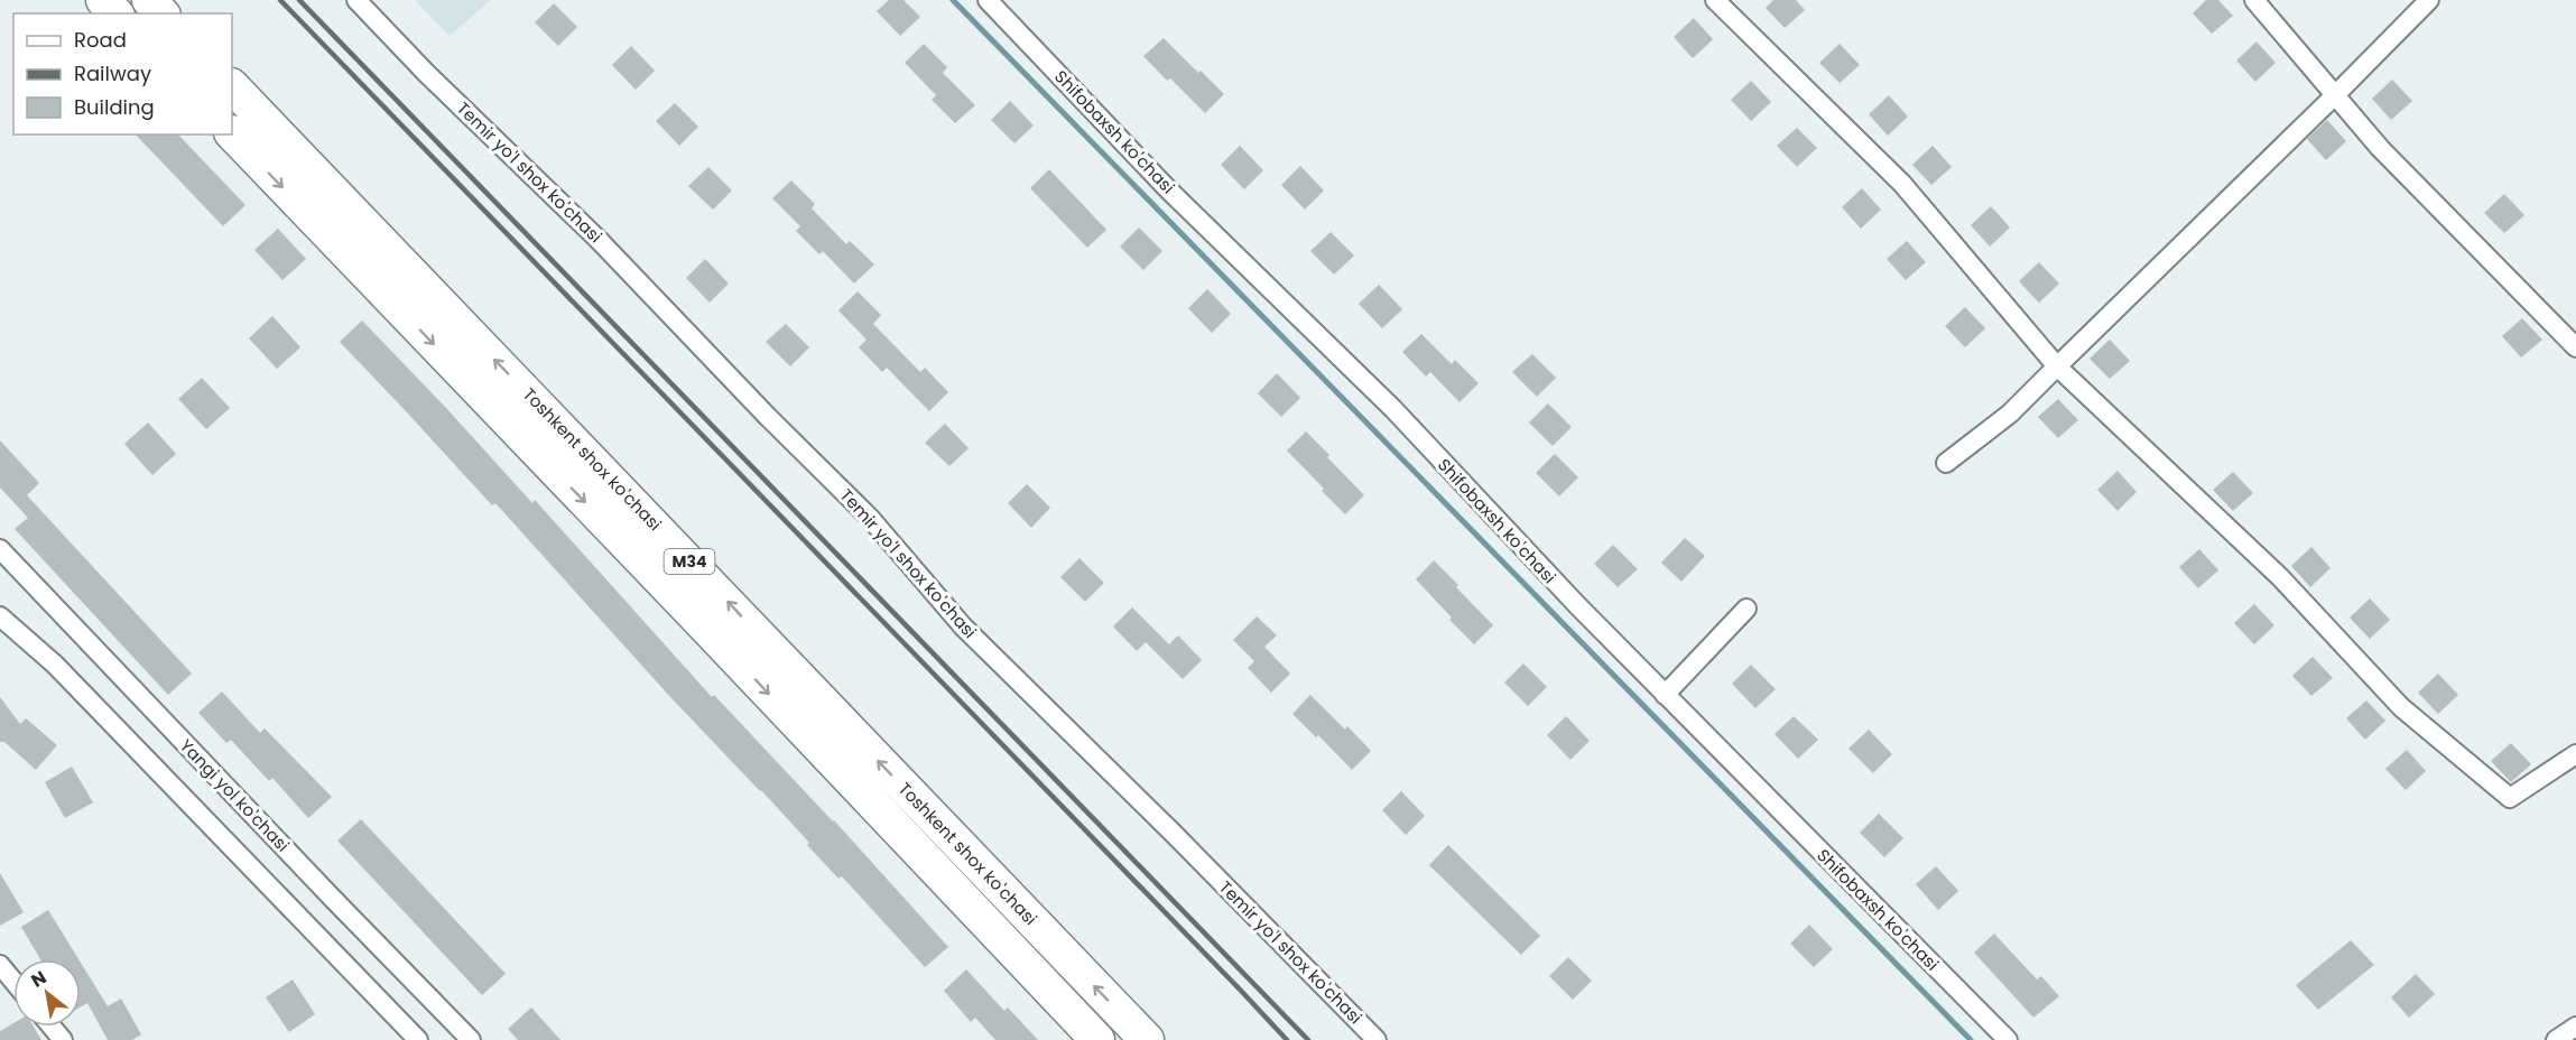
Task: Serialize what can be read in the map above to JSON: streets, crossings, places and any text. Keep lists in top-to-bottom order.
{
  "streets": {
    "highway": ["Toshkent shox ko'chasi", "M34"],
    "street": ["Shifobaxsh ko'chasi", "Temir yo'l shox ko'chasi", "Yangi yol ko'chasi"]
  },
  "legend": ["Road", "Railway", "Building"],
  "north": "top left"
}
